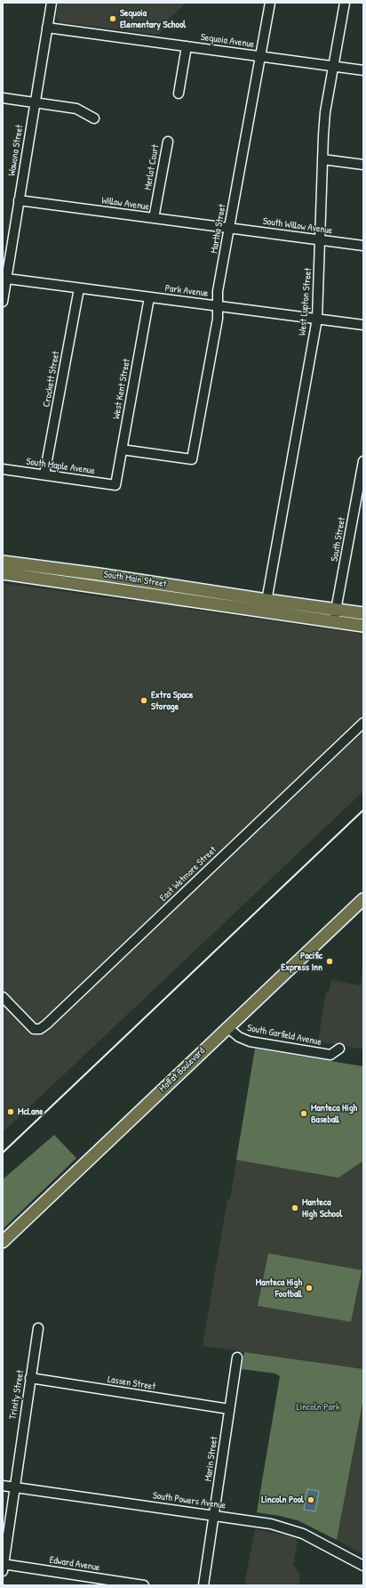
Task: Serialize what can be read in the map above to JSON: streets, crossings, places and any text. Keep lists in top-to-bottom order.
{
  "streets": {
    "main road": ["South Main Street", "Moffat Boulevard"],
    "street": [
      "Sequoia Avenue",
      "Wawona Street",
      "Merlot Court",
      "Willow Avenue",
      "South Willow Avenue",
      "Martha Street",
      "Park Avenue",
      "West Lupton Street",
      "Crockett Street",
      "West Kent Street",
      "South Maple Avenue",
      "South Street",
      "East Wetmore Street",
      "South Garfield Avenue",
      "Lassen Street",
      "Trinity Street",
      "Marin Street",
      "South Powers Avenue",
      "Edward Avenue"
    ]
  },
  "crossings": [
    ["Sequoia Avenue", "Wawona Street"],
    ["Sequoia Avenue", "Martha Street"],
    ["Sequoia Avenue", "West Lupton Street"],
    ["Wawona Street", "Willow Avenue"],
    ["Wawona Street", "Park Avenue"],
    ["Merlot Court", "Willow Avenue"],
    ["Willow Avenue", "South Willow Avenue"],
    ["Willow Avenue", "Martha Street"],
    ["South Willow Avenue", "Martha Street"],
    ["South Willow Avenue", "West Lupton Street"],
    ["Martha Street", "Park Avenue"],
    ["Martha Street", "West Kent Street"],
    ["Park Avenue", "West Lupton Street"],
    ["Park Avenue", "Crockett Street"],
    ["Park Avenue", "West Kent Street"],
    ["West Lupton Street", "South Main Street"],
    ["Crockett Street", "South Maple Avenue"],
    ["West Kent Street", "South Maple Avenue"],
    ["South Street", "South Main Street"],
    ["South Garfield Avenue", "Moffat Boulevard"],
    ["Lassen Street", "Trinity Street"],
    ["Lassen Street", "Marin Street"],
    ["Trinity Street", "South Powers Avenue"],
    ["Trinity Street", "Edward Avenue"],
    ["Marin Street", "South Powers Avenue"]
  ],
  "parks": ["Lincoln Park"],
  "places": [
    "Sequoia Elementary School",
    "Extra Space Storage",
    "Pacific Express Inn",
    "McLane",
    "Manteca High Baseball",
    "Manteca High School",
    "Manteca High Football",
    "Lincoln Pool"
  ]
}
